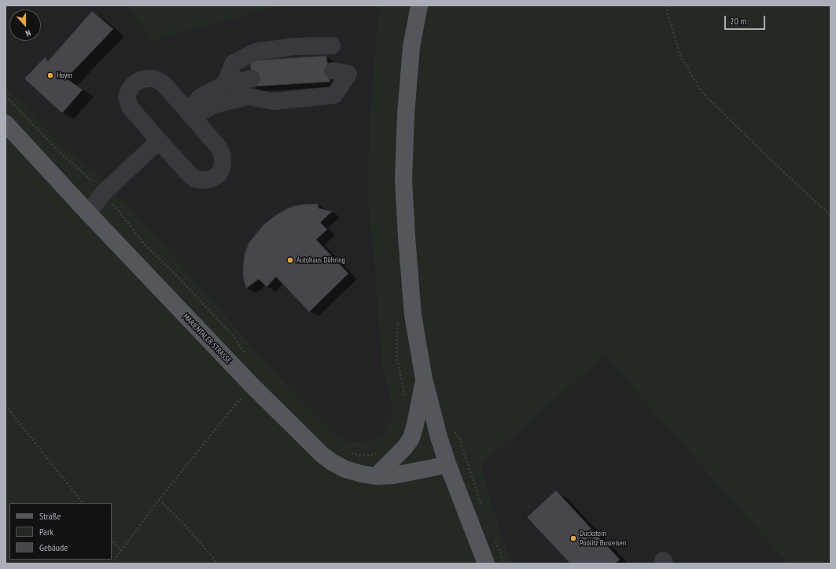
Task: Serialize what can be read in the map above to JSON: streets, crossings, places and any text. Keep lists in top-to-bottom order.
{
  "streets": {
    "main road": ["MARIENTALER STRASSE"]
  },
  "places": ["Hoyer", "Autohaus Döhring", "Duckstein Poölitz Busreisen"],
  "legend": ["Straße", "Park", "Gebäude"],
  "scale_bar": "20 m",
  "north": "bottom"
}
